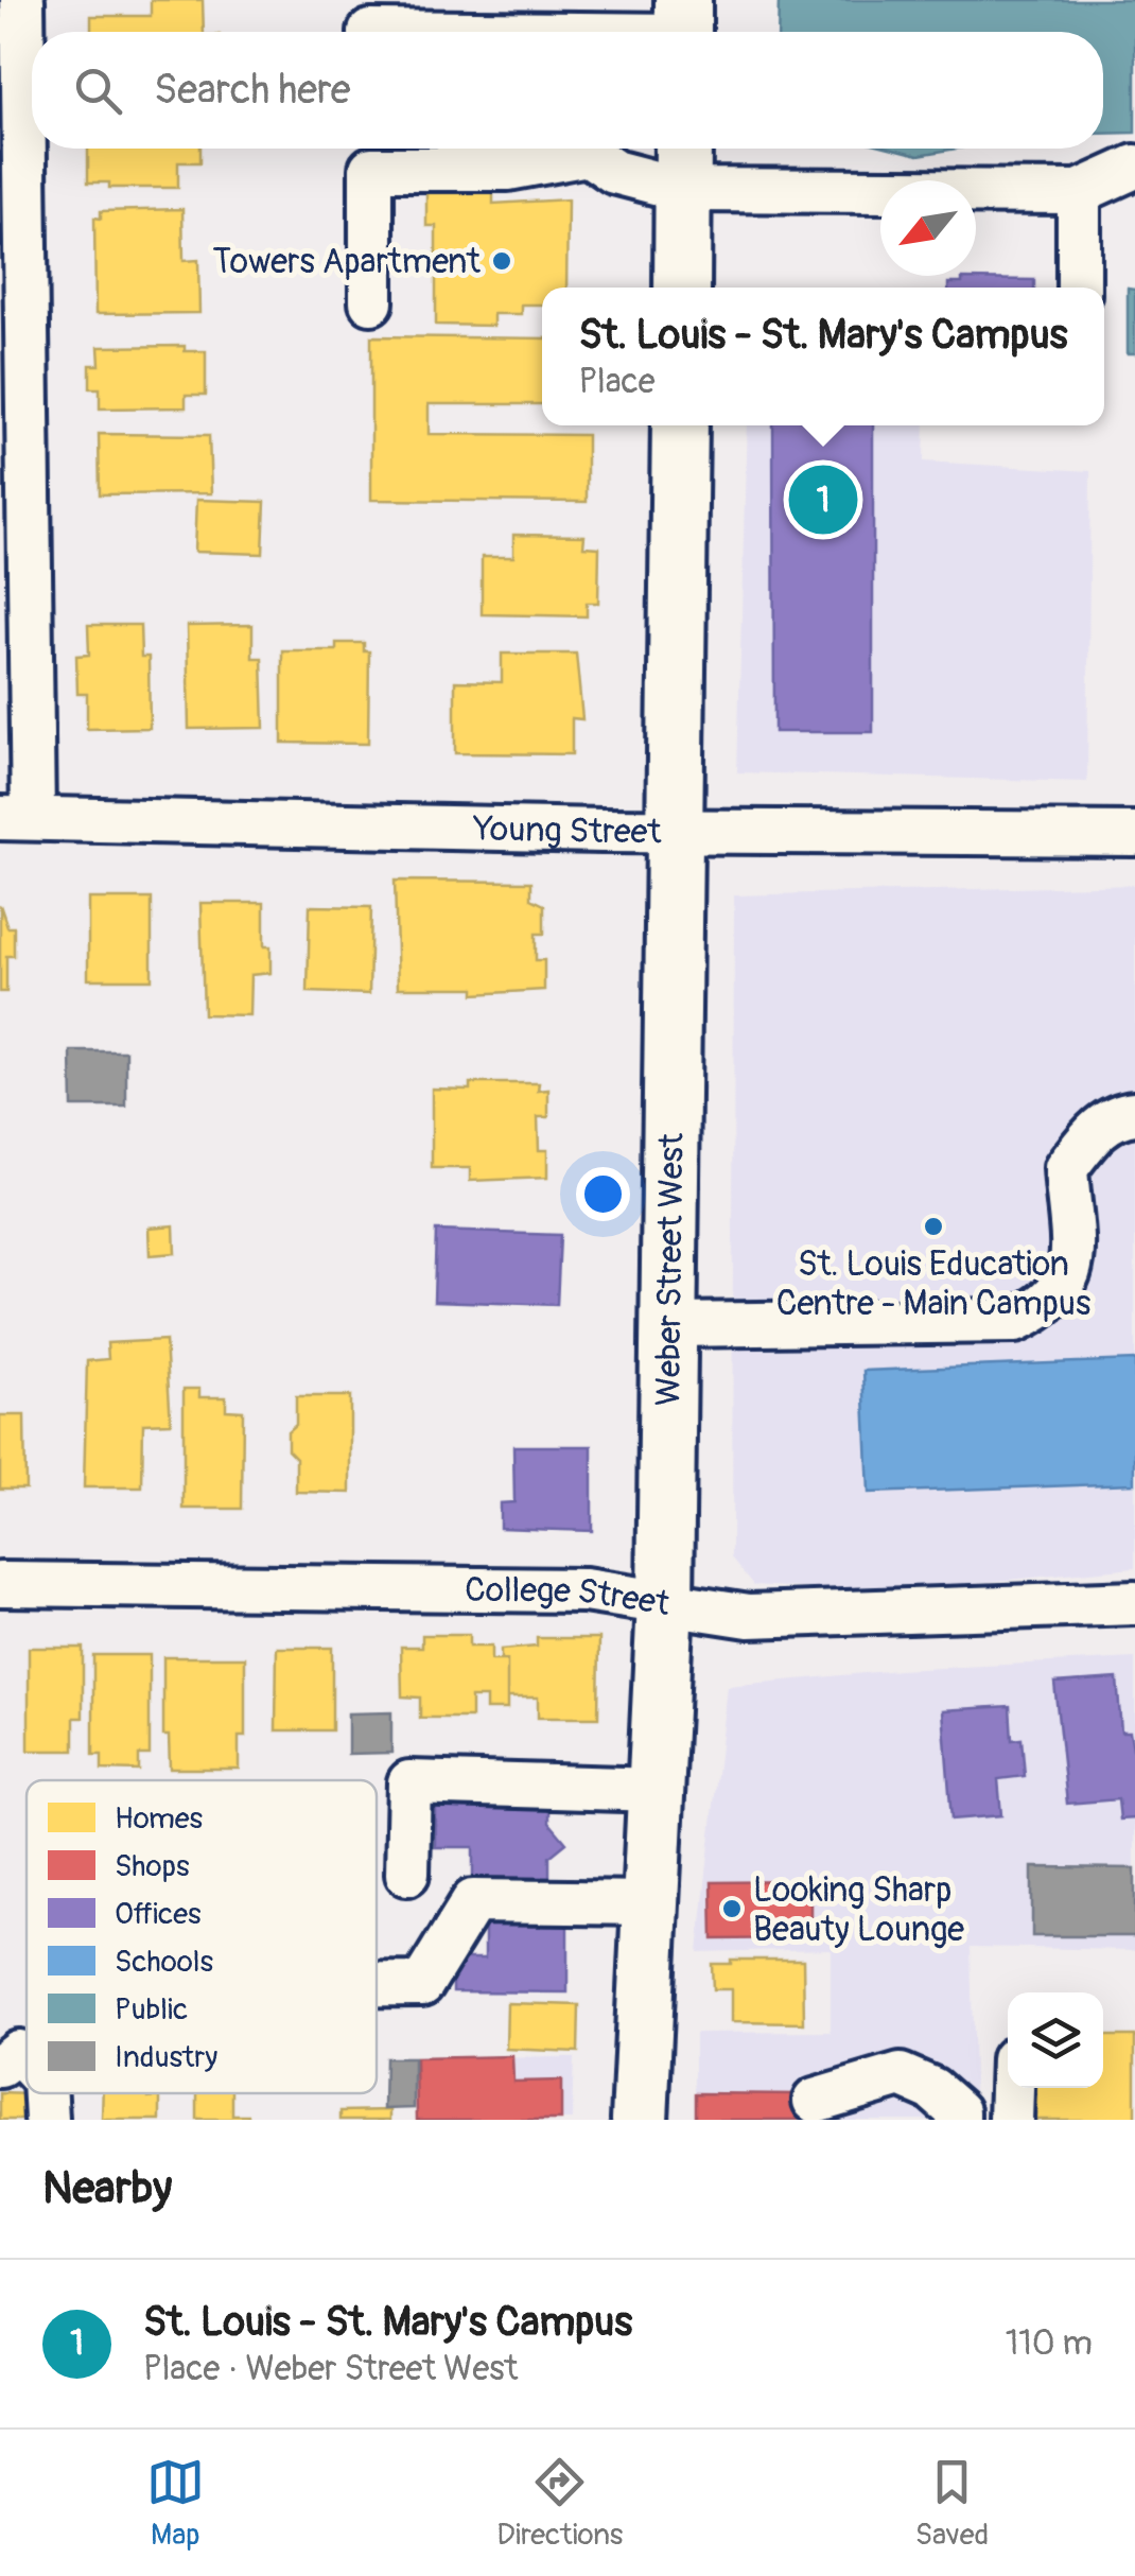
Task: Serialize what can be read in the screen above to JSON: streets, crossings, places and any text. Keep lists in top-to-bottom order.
{
  "streets": {
    "main road": ["Weber Street West"],
    "street": ["Young Street", "College Street"]
  },
  "crossings": [
    ["Young Street", "Weber Street West"],
    ["Weber Street West", "College Street"]
  ],
  "places": ["Towers Apartment", "St. Louis Education Centre - Main Campus", "Looking Sharp Beauty Lounge"],
  "legend": [
    "Homes",
    "Shops",
    "Offices",
    "Schools",
    "Public",
    "Industry"
  ],
  "north": "bottom left",
  "page": {
    "search": "Search here",
    "popup": ["St. Louis - St. Mary's Campus", "Place"],
    "pins": "1",
    "heading": "Nearby",
    "list": [
      {
        "mark": "1",
        "name": "St. Louis - St. Mary's Campus",
        "note": "Place · Weber Street West",
        "value": "110 m"
      }
    ],
    "nav": ["Map", "Directions", "Saved"]
  }
}
